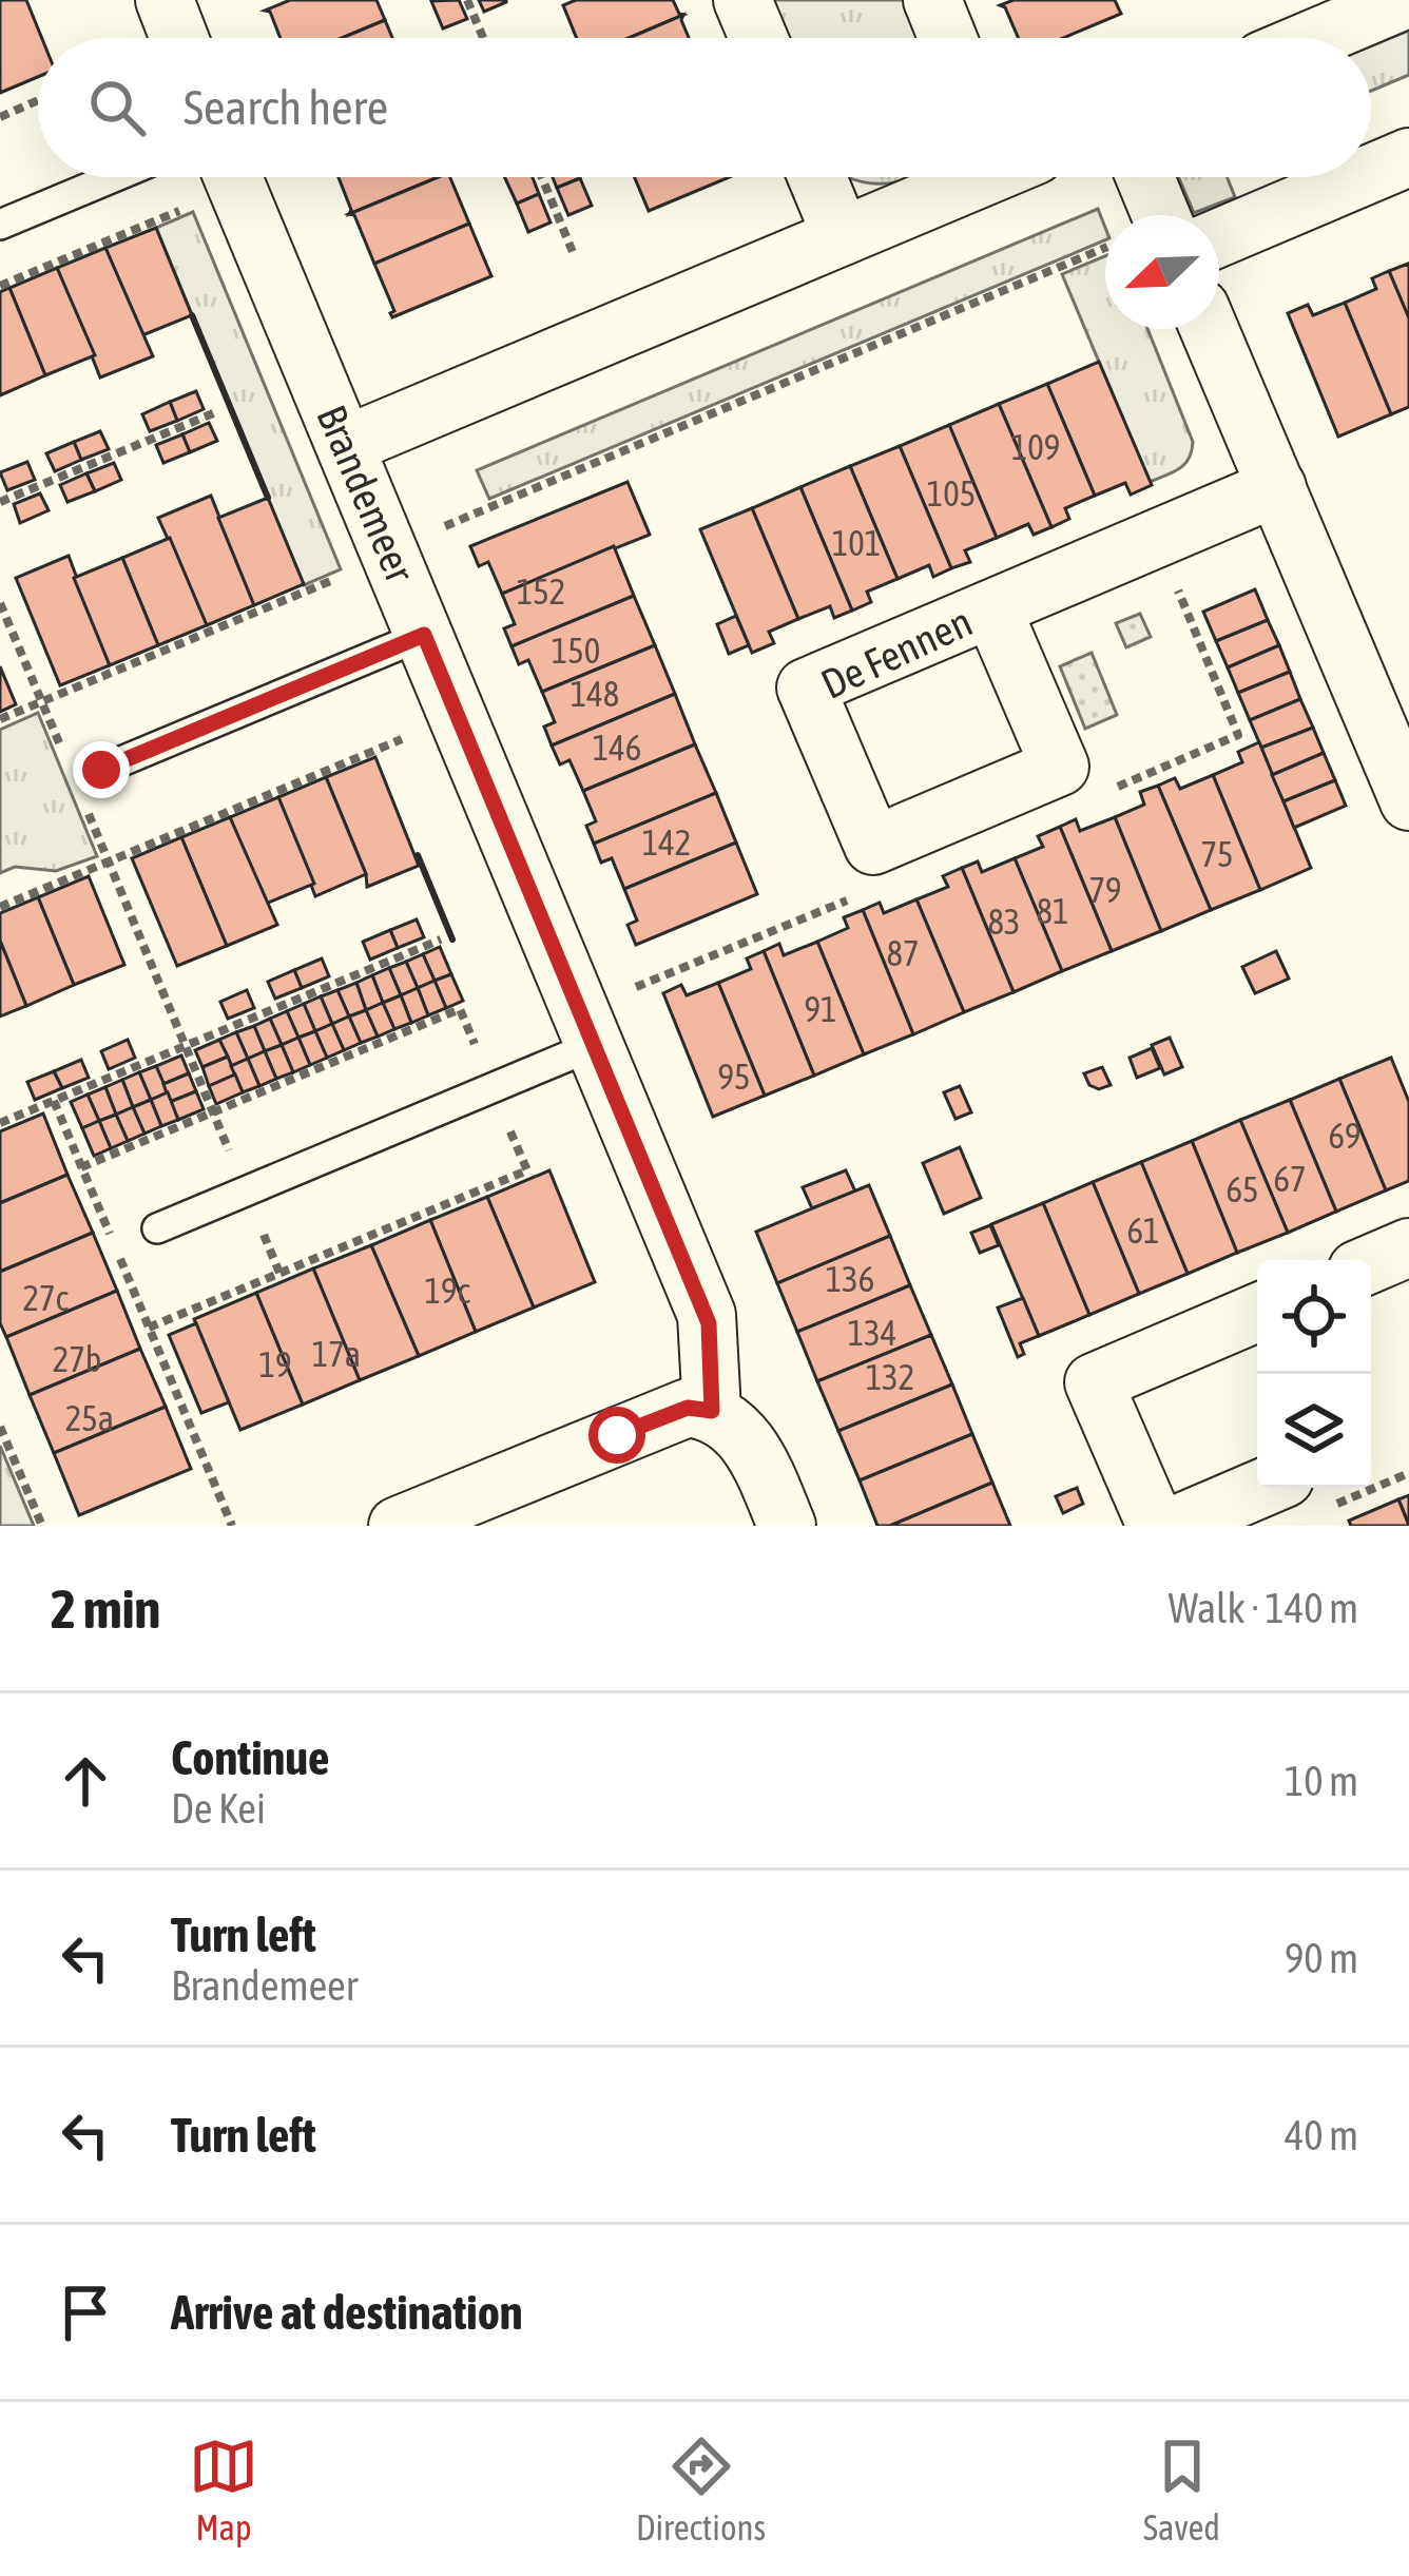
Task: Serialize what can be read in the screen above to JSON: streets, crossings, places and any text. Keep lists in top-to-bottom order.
{
  "streets": {
    "street": ["Brandemeer", "De Fennen"]
  },
  "house_numbers": [
    "109",
    "105",
    "101",
    "152",
    "150",
    "148",
    "146",
    "142",
    "75",
    "79",
    "81",
    "83",
    "87",
    "91",
    "95",
    "69",
    "67",
    "65",
    "61",
    "136",
    "19c",
    "27c",
    "134",
    "17a",
    "27b",
    "19",
    "132",
    "25a"
  ],
  "north": "bottom left",
  "page": {
    "search": "Search here",
    "heading": ["2 min", "Walk · 140 m"],
    "list": [
      ["Continue", "De Kei", "10 m"],
      ["Turn left", "Brandemeer", "90 m"],
      ["Turn left", "40 m"],
      "Arrive at destination"
    ],
    "nav": ["Map", "Directions", "Saved"]
  }
}
